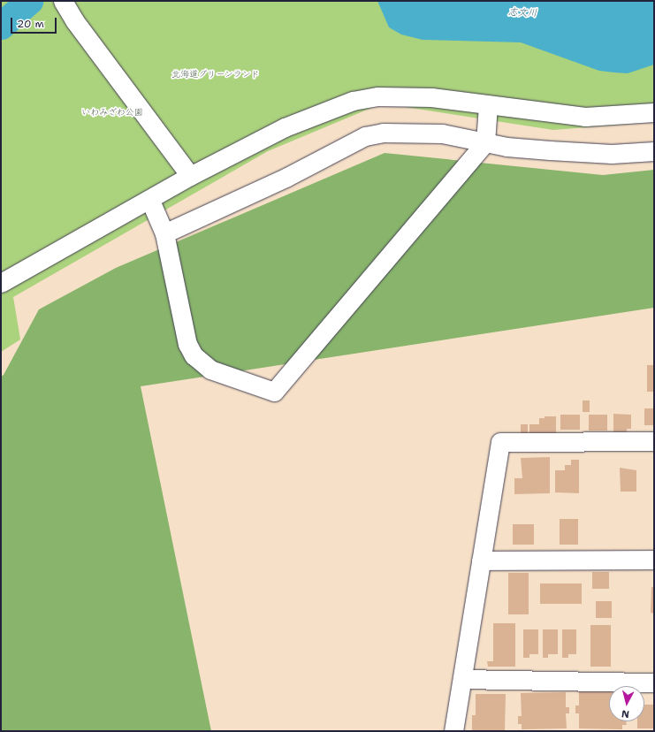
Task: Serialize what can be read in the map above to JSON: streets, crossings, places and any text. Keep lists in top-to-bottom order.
{
  "water": ["志文川"],
  "parks": ["北海道グリーンランド", "いわみざわ公園"],
  "scale_bar": "20 m",
  "north": "bottom"
}
